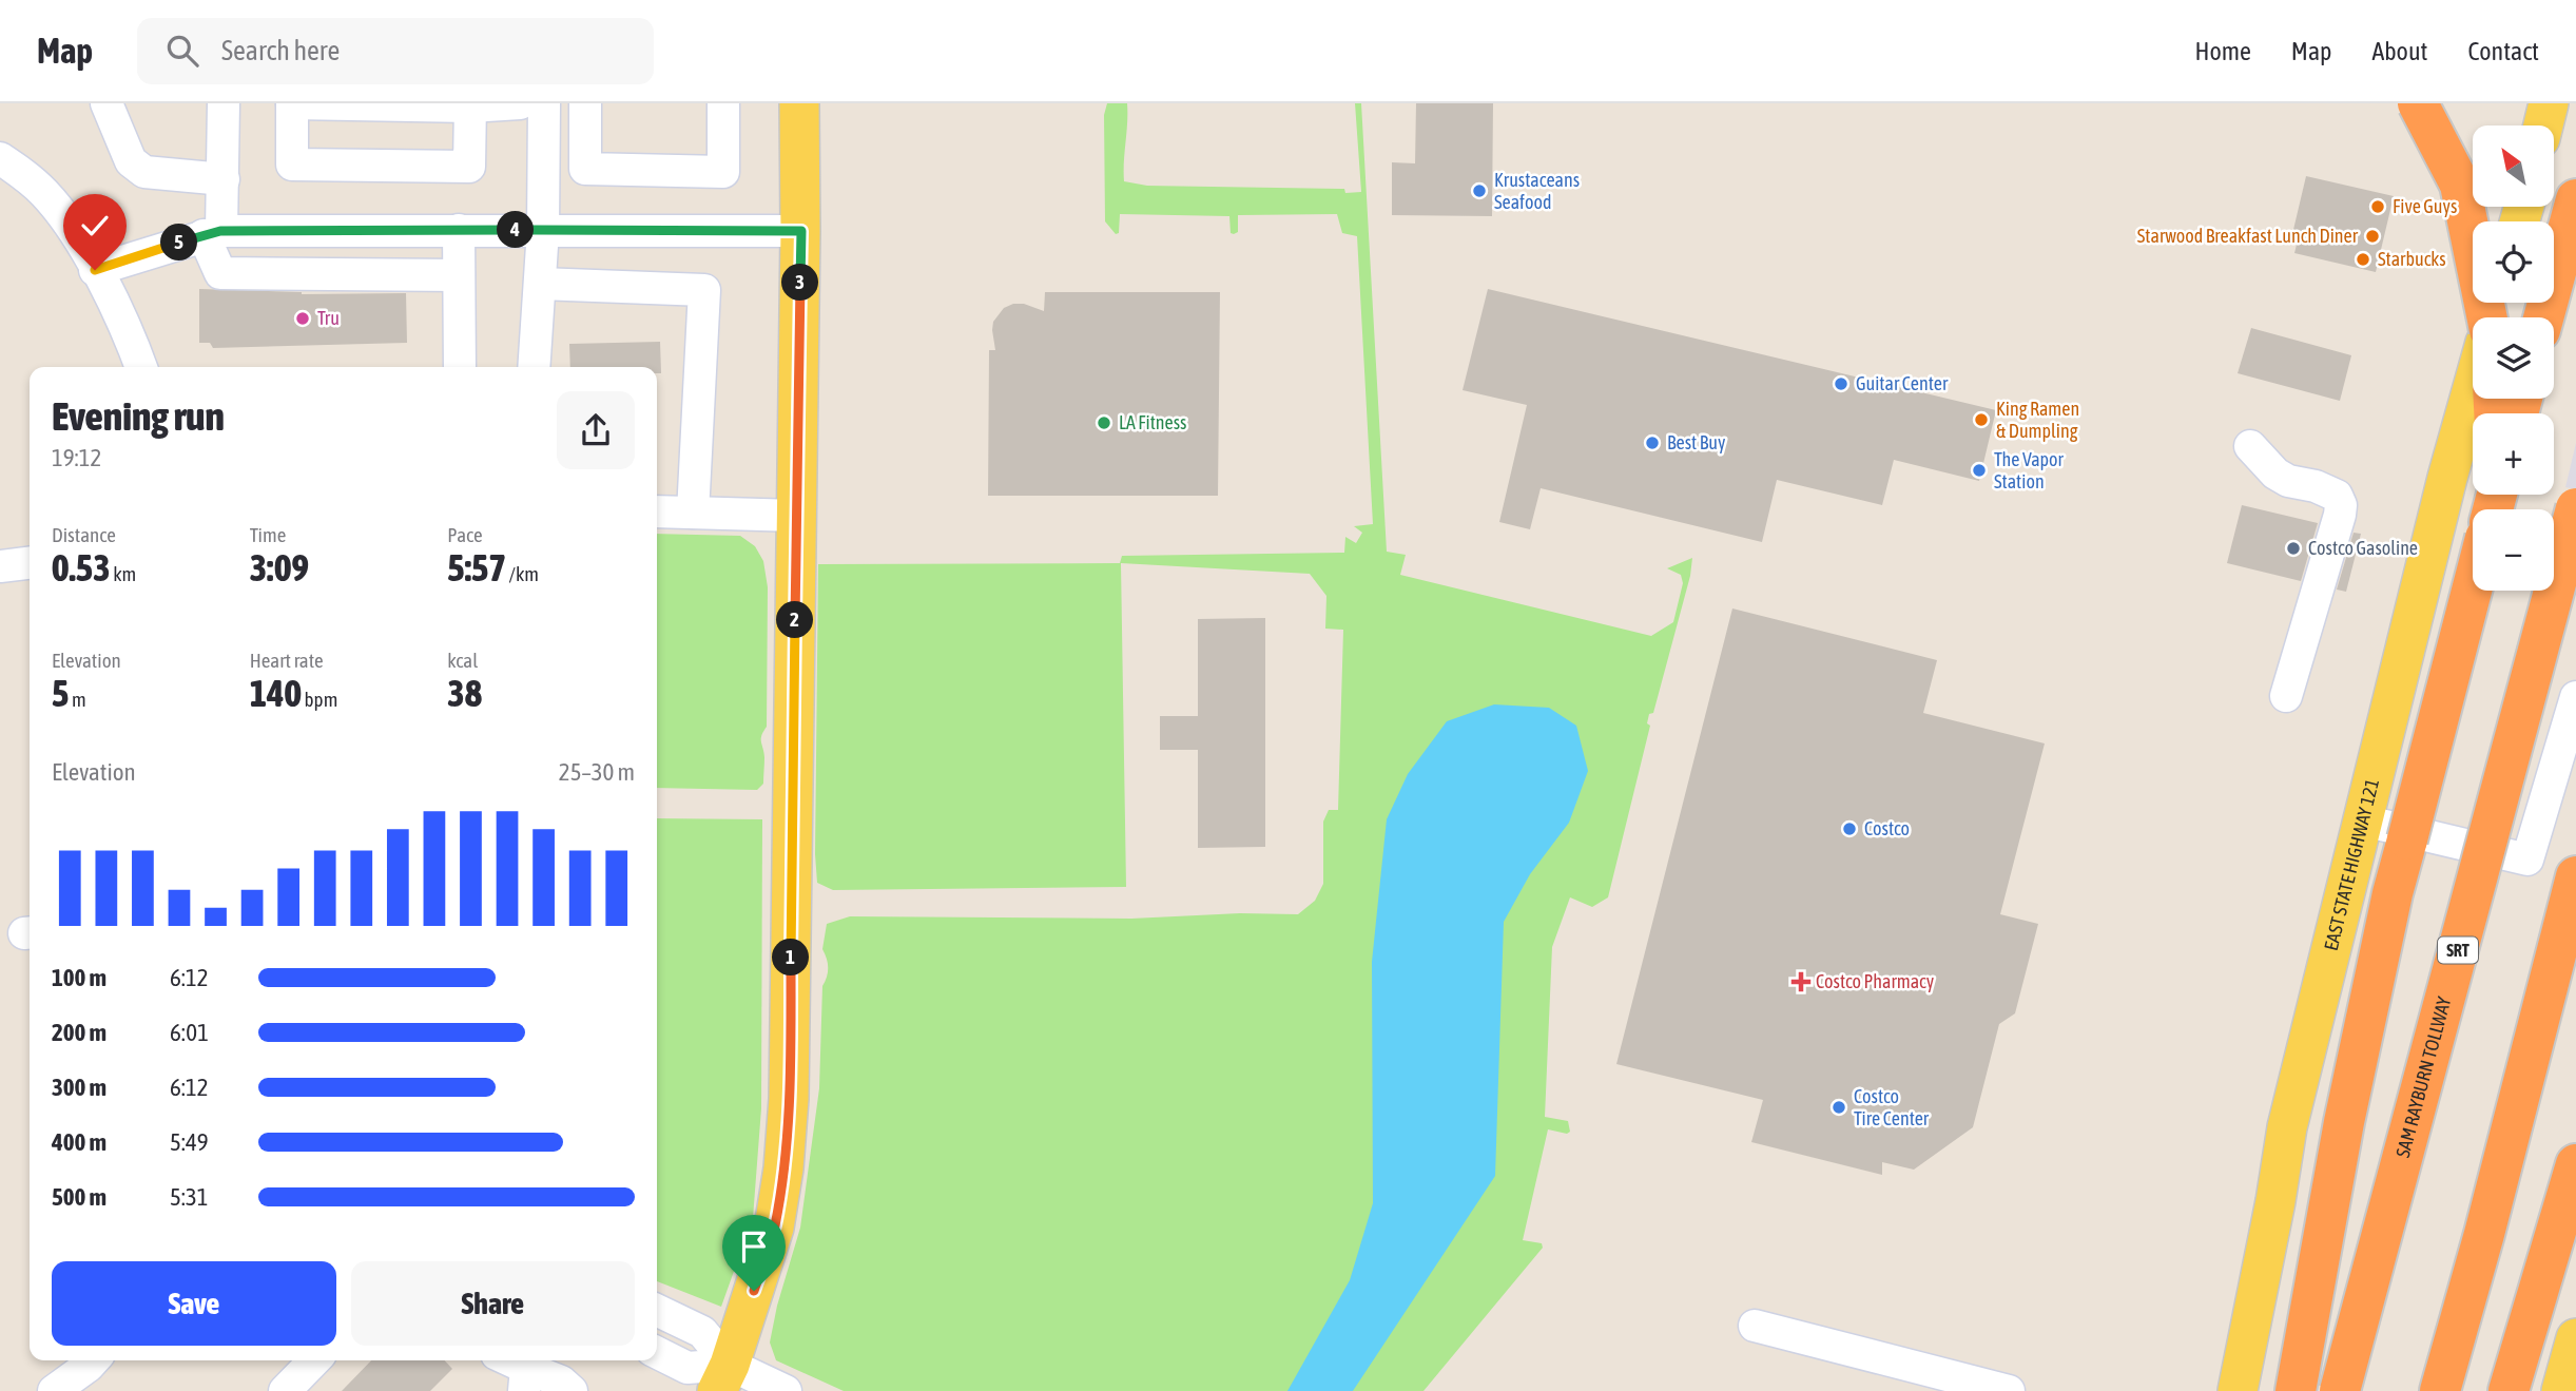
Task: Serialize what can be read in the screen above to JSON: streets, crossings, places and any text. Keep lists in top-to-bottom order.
{
  "streets": {
    "highway": ["SRT", "SAM RAYBURN TOLLWAY"],
    "main road": ["EAST STATE HIGHWAY 121"]
  },
  "places": {
    "other": [
      "Krustaceans Seafood",
      "Five Guys",
      "Starwood Breakfast Lunch Diner",
      "Starbucks",
      "Tru",
      "Guitar Center",
      "King Ramen & Dumpling",
      "LA Fitness",
      "Best Buy",
      "The Vapor Station",
      "Costco Gasoline",
      "Costco",
      "Costco Tire Center"
    ],
    "health": ["Costco Pharmacy"]
  },
  "north": "top left",
  "page": {
    "header": "Map",
    "search": "Search here",
    "nav": [
      "Home",
      "Map",
      "About",
      "Contact"
    ],
    "map_buttons": ["+", "−"],
    "pins": [
      "4",
      "5",
      "3",
      "2",
      "1"
    ],
    "heading": ["Evening run", "19:12"],
    "stats": [
      ["Distance", "0.53 km"],
      ["Time", "3:09"],
      ["Pace", "5:57 /km"],
      ["Elevation", "5 m"],
      ["Heart rate", "140 bpm"],
      ["kcal", "38"]
    ],
    "chart": ["Elevation", "25–30 m"],
    "list": [
      {
        "name": "100 m",
        "note": "6:12"
      },
      {
        "name": "200 m",
        "note": "6:01"
      },
      {
        "name": "300 m",
        "note": "6:12"
      },
      {
        "name": "400 m",
        "note": "5:49"
      },
      {
        "name": "500 m",
        "note": "5:31"
      }
    ],
    "buttons": ["Save", "Share"]
  }
}
